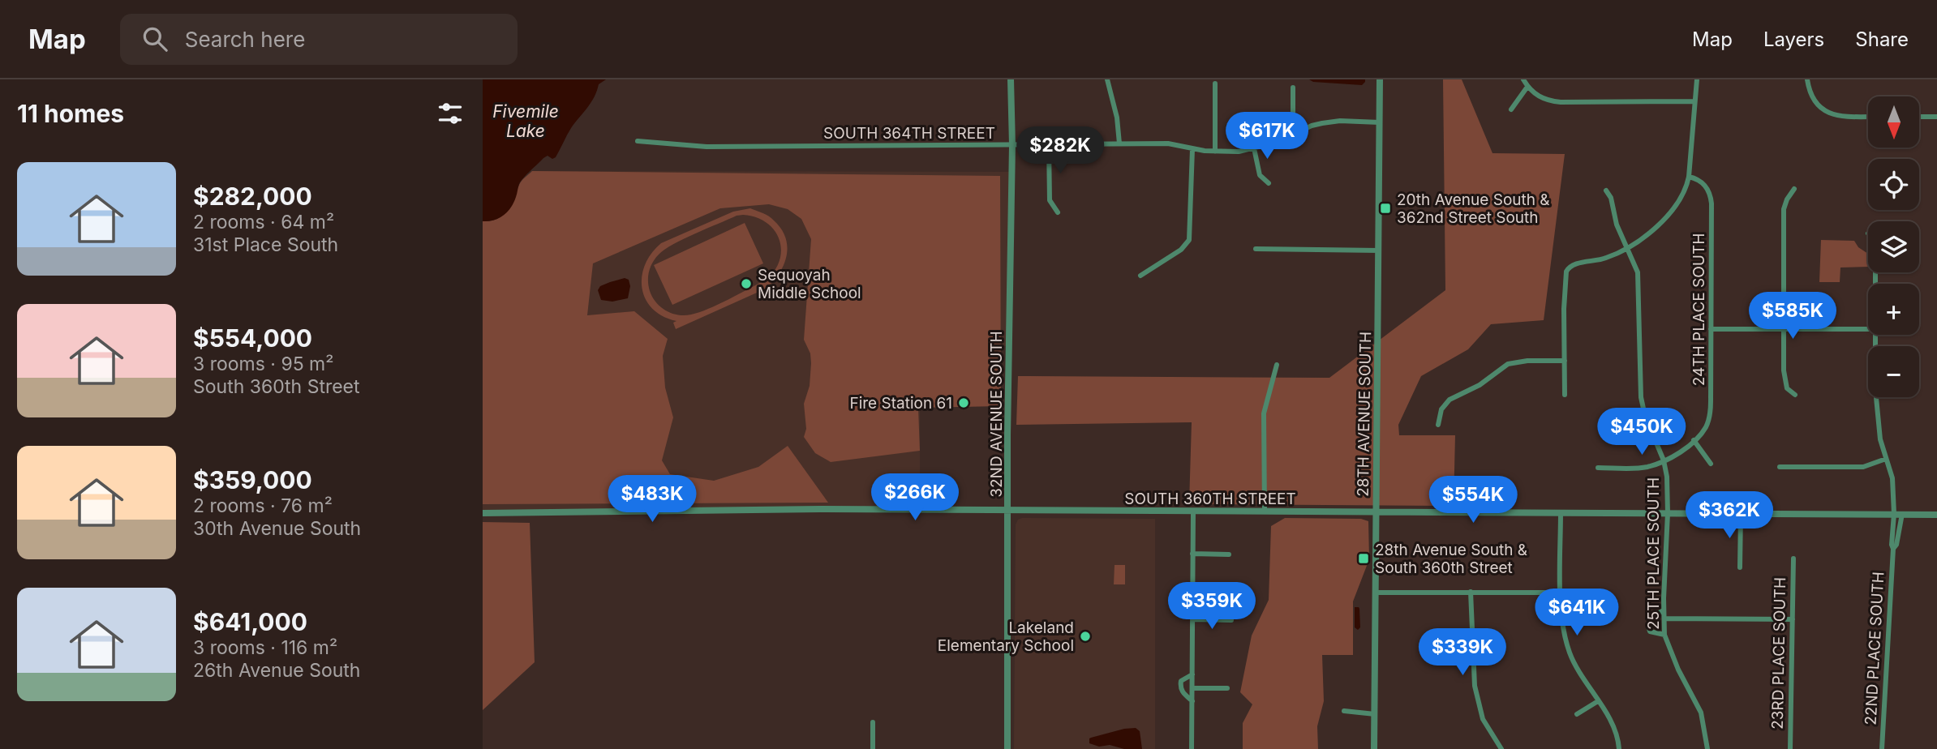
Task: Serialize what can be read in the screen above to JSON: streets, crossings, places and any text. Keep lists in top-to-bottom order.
{
  "streets": {
    "street": [
      "SOUTH 364TH STREET",
      "24TH PLACE SOUTH",
      "32ND AVENUE SOUTH",
      "28TH AVENUE SOUTH",
      "SOUTH 360TH STREET",
      "25TH PLACE SOUTH",
      "22ND PLACE SOUTH",
      "23RD PLACE SOUTH"
    ]
  },
  "crossings": [
    ["SOUTH 364TH STREET", "32ND AVENUE SOUTH"],
    ["SOUTH 364TH STREET", "28TH AVENUE SOUTH"],
    ["24TH PLACE SOUTH", "25TH PLACE SOUTH"],
    ["32ND AVENUE SOUTH", "SOUTH 360TH STREET"],
    ["28TH AVENUE SOUTH", "SOUTH 360TH STREET"],
    ["SOUTH 360TH STREET", "25TH PLACE SOUTH"],
    ["SOUTH 360TH STREET", "22ND PLACE SOUTH"]
  ],
  "water": ["Fivemile Lake"],
  "places": {
    "transit": ["20th Avenue South & 362nd Street South", "28th Avenue South & South 360th Street"],
    "other": ["Sequoyah Middle School", "Fire Station 61", "Lakeland Elementary School"]
  },
  "north": "bottom",
  "page": {
    "header": "Map",
    "search": "Search here",
    "nav": ["Map", "Layers", "Share"],
    "heading": "11 homes",
    "map_buttons": ["+", "−"],
    "price": [
      "$617K",
      "$282K",
      "$585K",
      "$450K",
      "$266K",
      "$483K",
      "$554K",
      "$362K",
      "$359K",
      "$641K",
      "$339K"
    ],
    "list": [
      {
        "name": "$282,000",
        "note": "2 rooms · 64 m² · 31st Place South"
      },
      {
        "name": "$554,000",
        "note": "3 rooms · 95 m² · South 360th Street"
      },
      {
        "name": "$359,000",
        "note": "2 rooms · 76 m² · 30th Avenue South"
      },
      {
        "name": "$641,000",
        "note": "3 rooms · 116 m² · 26th Avenue South"
      }
    ]
  }
}
